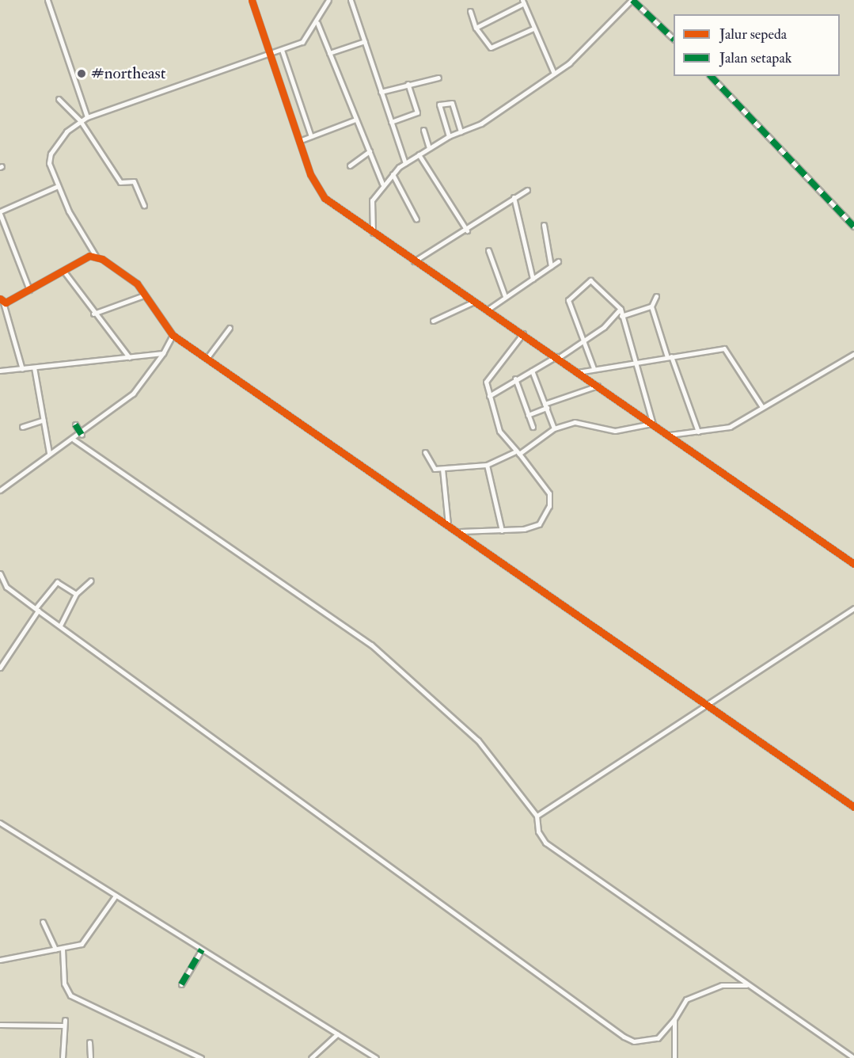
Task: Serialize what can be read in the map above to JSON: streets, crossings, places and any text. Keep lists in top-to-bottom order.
{
  "places": ["#northeast"],
  "legend": ["Jalur sepeda", "Jalan setapak"]
}
